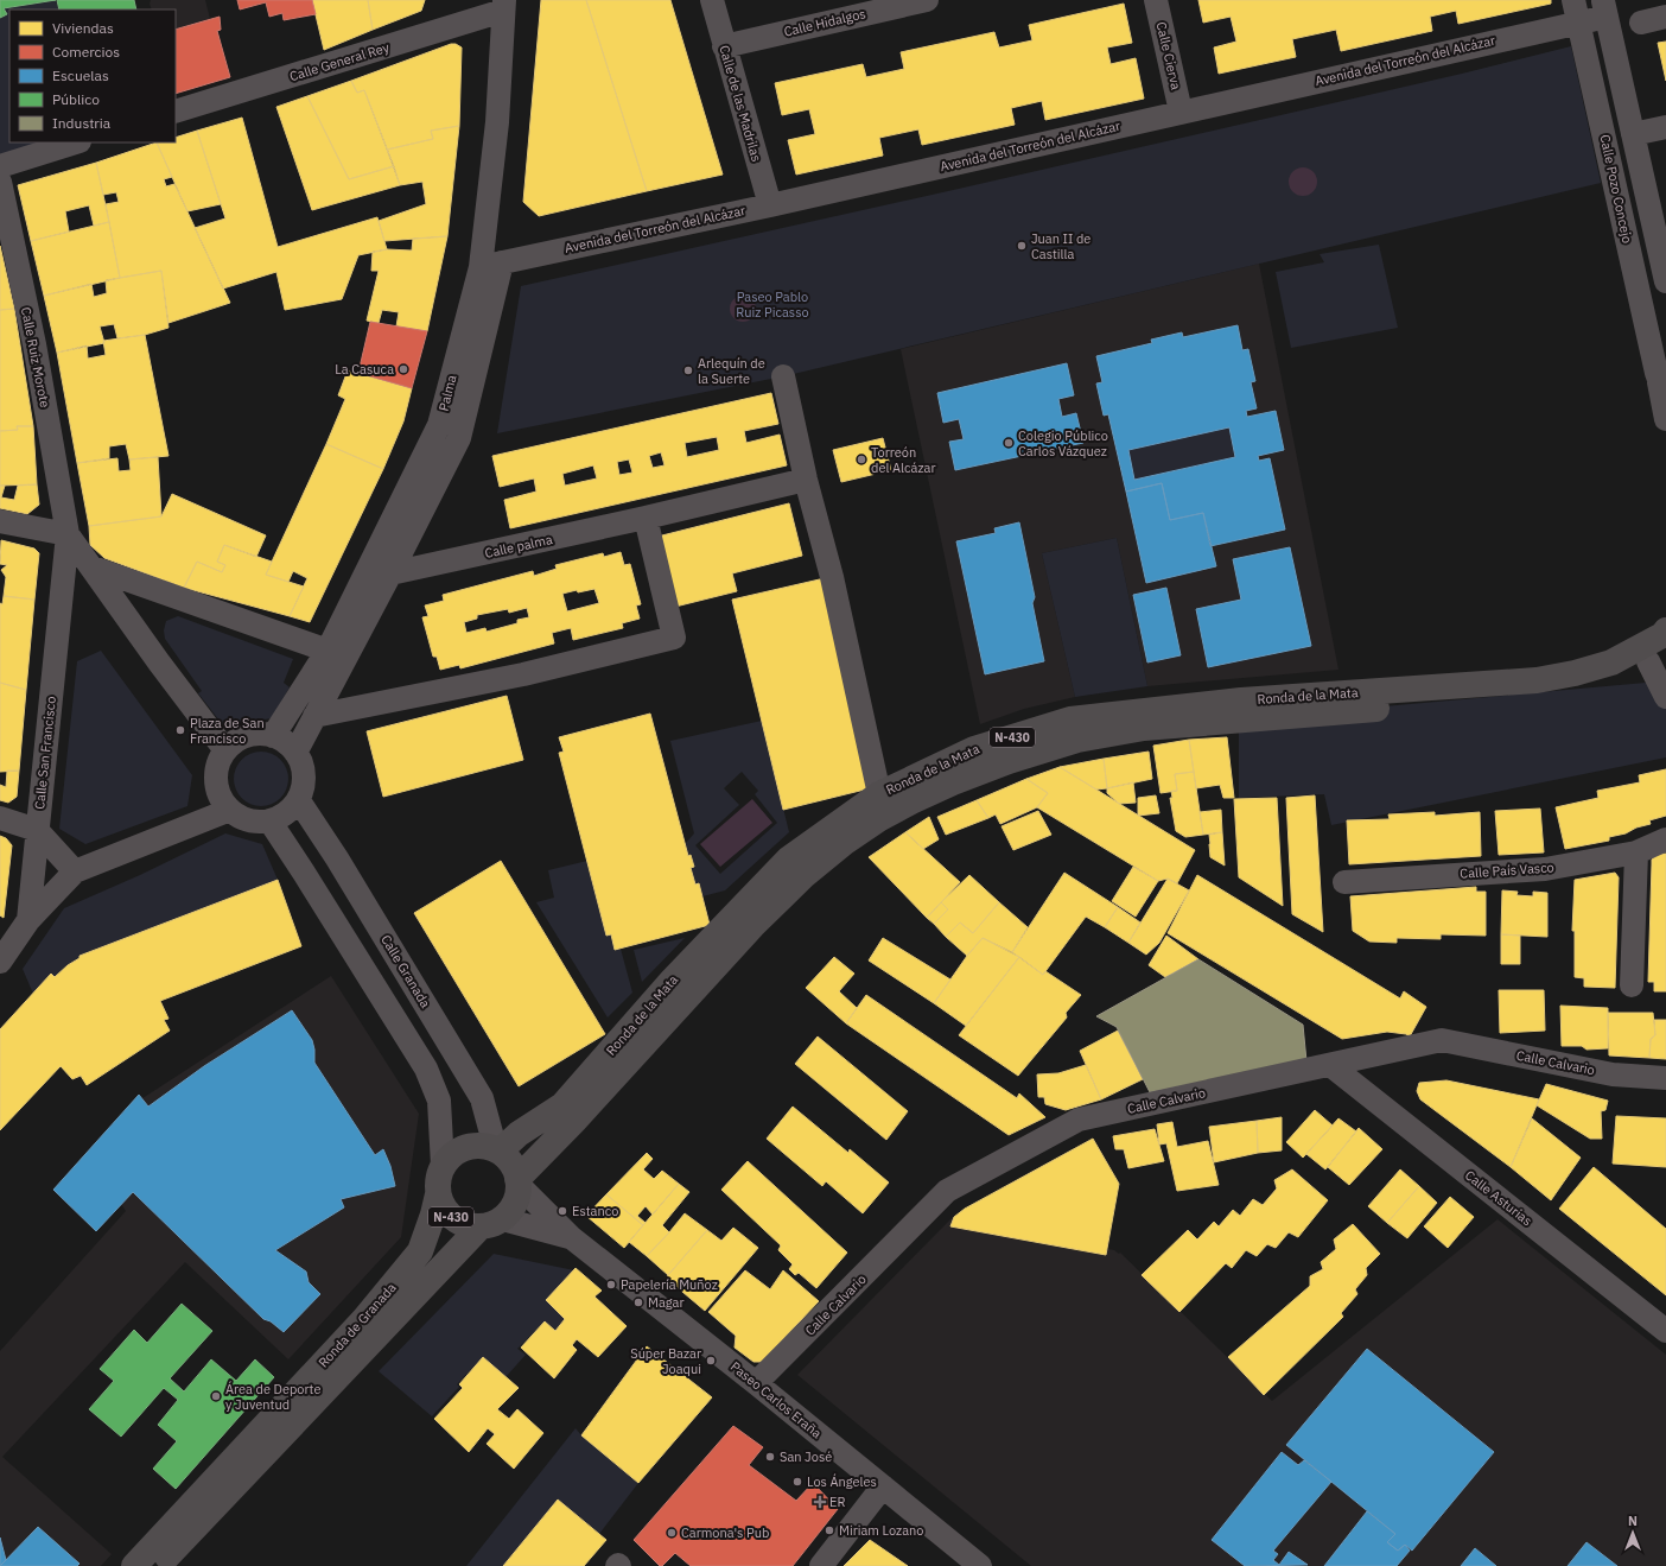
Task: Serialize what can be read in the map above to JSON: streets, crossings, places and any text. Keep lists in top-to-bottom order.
{
  "streets": {
    "highway": ["Ronda de la Mata", "N-430", "Ronda de Granada"],
    "street": [
      "Calle Hidalgos",
      "Calle Cierva",
      "Avenida del Torreón del Alcázar",
      "Calle General Rey",
      "Calle de las Madrilas",
      "Calle Pozo Concejo",
      "Calle Ruiz Morote",
      "Palma",
      "Calle palma",
      "Calle San Francisco",
      "Calle País Vasco",
      "Calle Granada",
      "Calle Calvario",
      "Calle Asturias",
      "Paseo Carlos Eraña"
    ]
  },
  "crossings": [
    ["Calle Hidalgos", "Calle de las Madrilas"],
    ["Calle Cierva", "Avenida del Torreón del Alcázar"],
    ["Avenida del Torreón del Alcázar", "Calle de las Madrilas"],
    ["Avenida del Torreón del Alcázar", "Calle Pozo Concejo"],
    ["Avenida del Torreón del Alcázar", "Palma"],
    ["Calle General Rey", "Palma"],
    ["Calle Ruiz Morote", "Calle San Francisco"],
    ["Palma", "Calle palma"],
    ["Palma", "Calle Granada"],
    ["Ronda de la Mata", "N-430"],
    ["Ronda de la Mata", "Calle Granada"],
    ["Ronda de la Mata", "Ronda de Granada"],
    ["Ronda de la Mata", "Paseo Carlos Eraña"],
    ["N-430", "Calle Granada"],
    ["N-430", "Ronda de Granada"],
    ["N-430", "Paseo Carlos Eraña"],
    ["Calle Granada", "Ronda de Granada"],
    ["Calle Granada", "Paseo Carlos Eraña"],
    ["Calle Calvario", "Calle Asturias"],
    ["Calle Calvario", "Paseo Carlos Eraña"],
    ["Ronda de Granada", "Paseo Carlos Eraña"]
  ],
  "parks": ["Paseo Pablo Ruiz Picasso"],
  "places": {
    "other": [
      "Juan II de Castilla",
      "La Casuca",
      "Arlequín de la Suerte",
      "Colegio Público Carlos Vázquez",
      "Torreón del Alcázar",
      "Plaza de San Francisco",
      "Estanco",
      "Papelería Muñoz",
      "Magar",
      "Súper Bazar Joaqui",
      "Área de Deporte y Juventud",
      "San José",
      "Los Ángeles",
      "Miriam Lozano",
      "Carmona's Pub"
    ],
    "health": ["ER"]
  },
  "legend": [
    "Viviendas",
    "Comercios",
    "Escuelas",
    "Público",
    "Industria"
  ],
  "north": "top"
}
